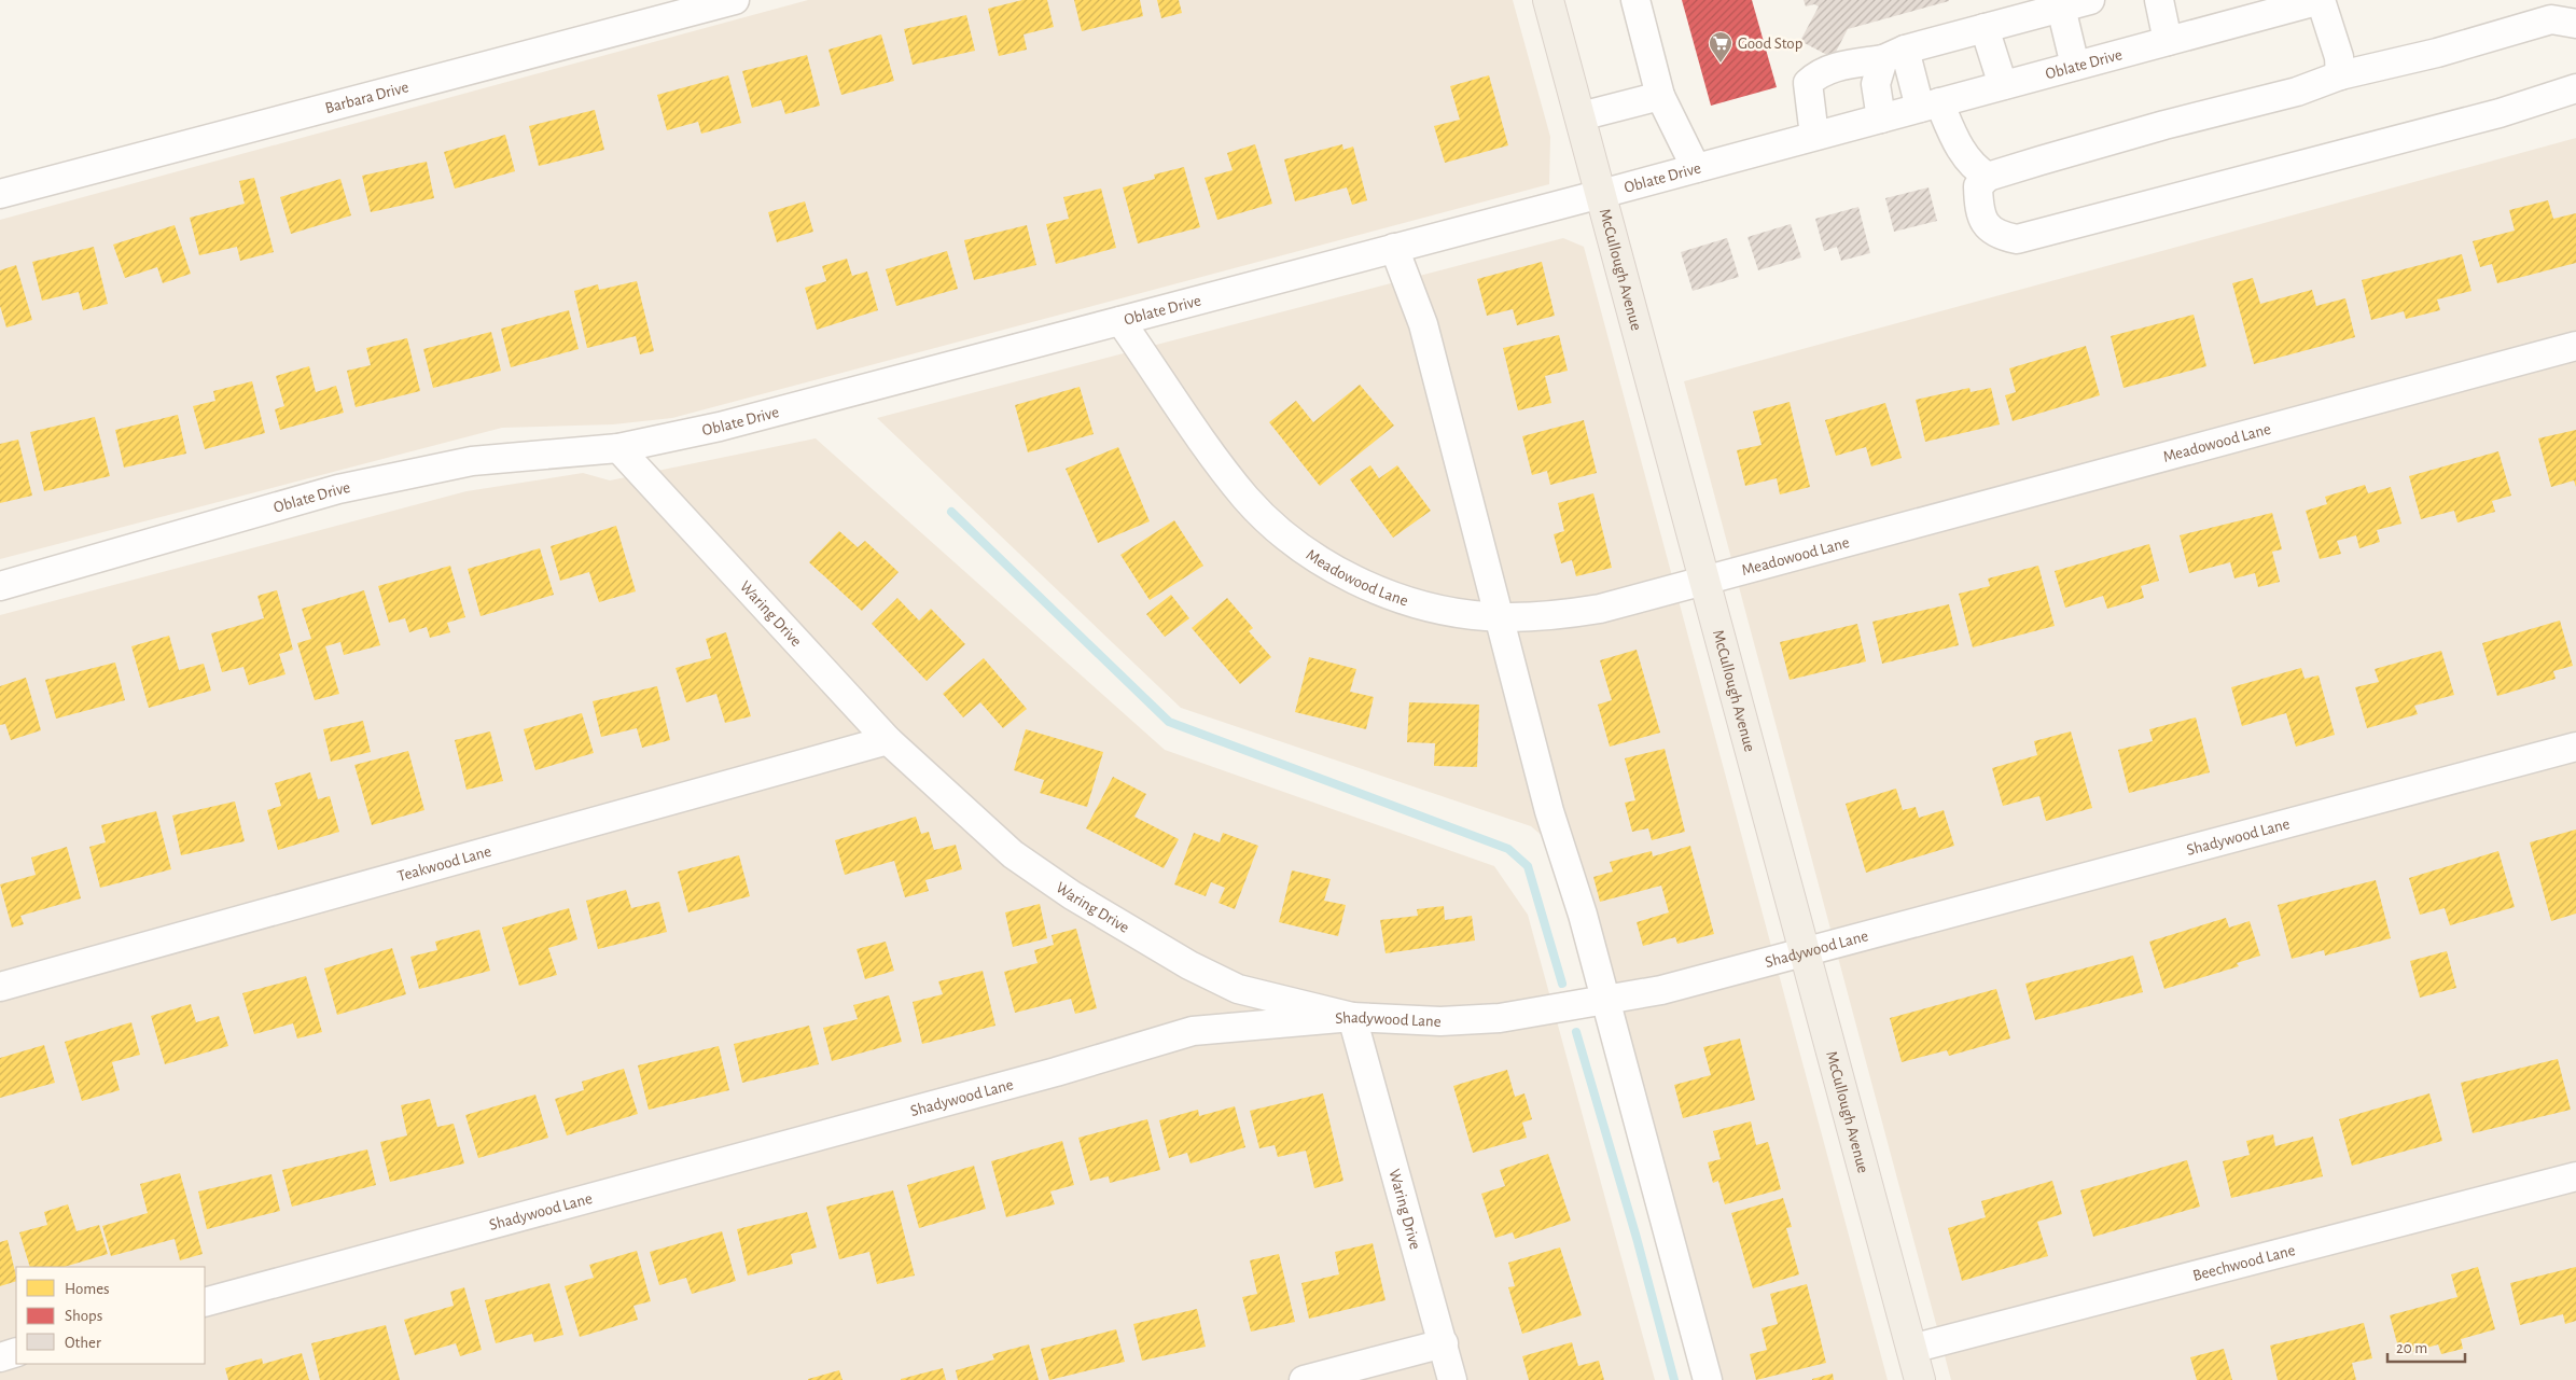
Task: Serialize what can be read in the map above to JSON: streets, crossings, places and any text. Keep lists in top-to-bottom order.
{
  "streets": {
    "main road": ["McCullough Avenue"],
    "street": [
      "Oblate Drive",
      "Barbara Drive",
      "Meadowood Lane",
      "Waring Drive",
      "Shadywood Lane",
      "Teakwood Lane",
      "Beechwood Lane"
    ]
  },
  "crossings": [
    ["Oblate Drive", "McCullough Avenue"],
    ["Oblate Drive", "Meadowood Lane"],
    ["Oblate Drive", "Waring Drive"],
    ["McCullough Avenue", "Meadowood Lane"],
    ["McCullough Avenue", "Shadywood Lane"],
    ["McCullough Avenue", "Beechwood Lane"],
    ["Waring Drive", "Shadywood Lane"],
    ["Waring Drive", "Teakwood Lane"]
  ],
  "places": {
    "supermarket": ["Good Stop"]
  },
  "legend": ["Homes", "Shops", "Other"],
  "scale_bar": "20 m"
}
